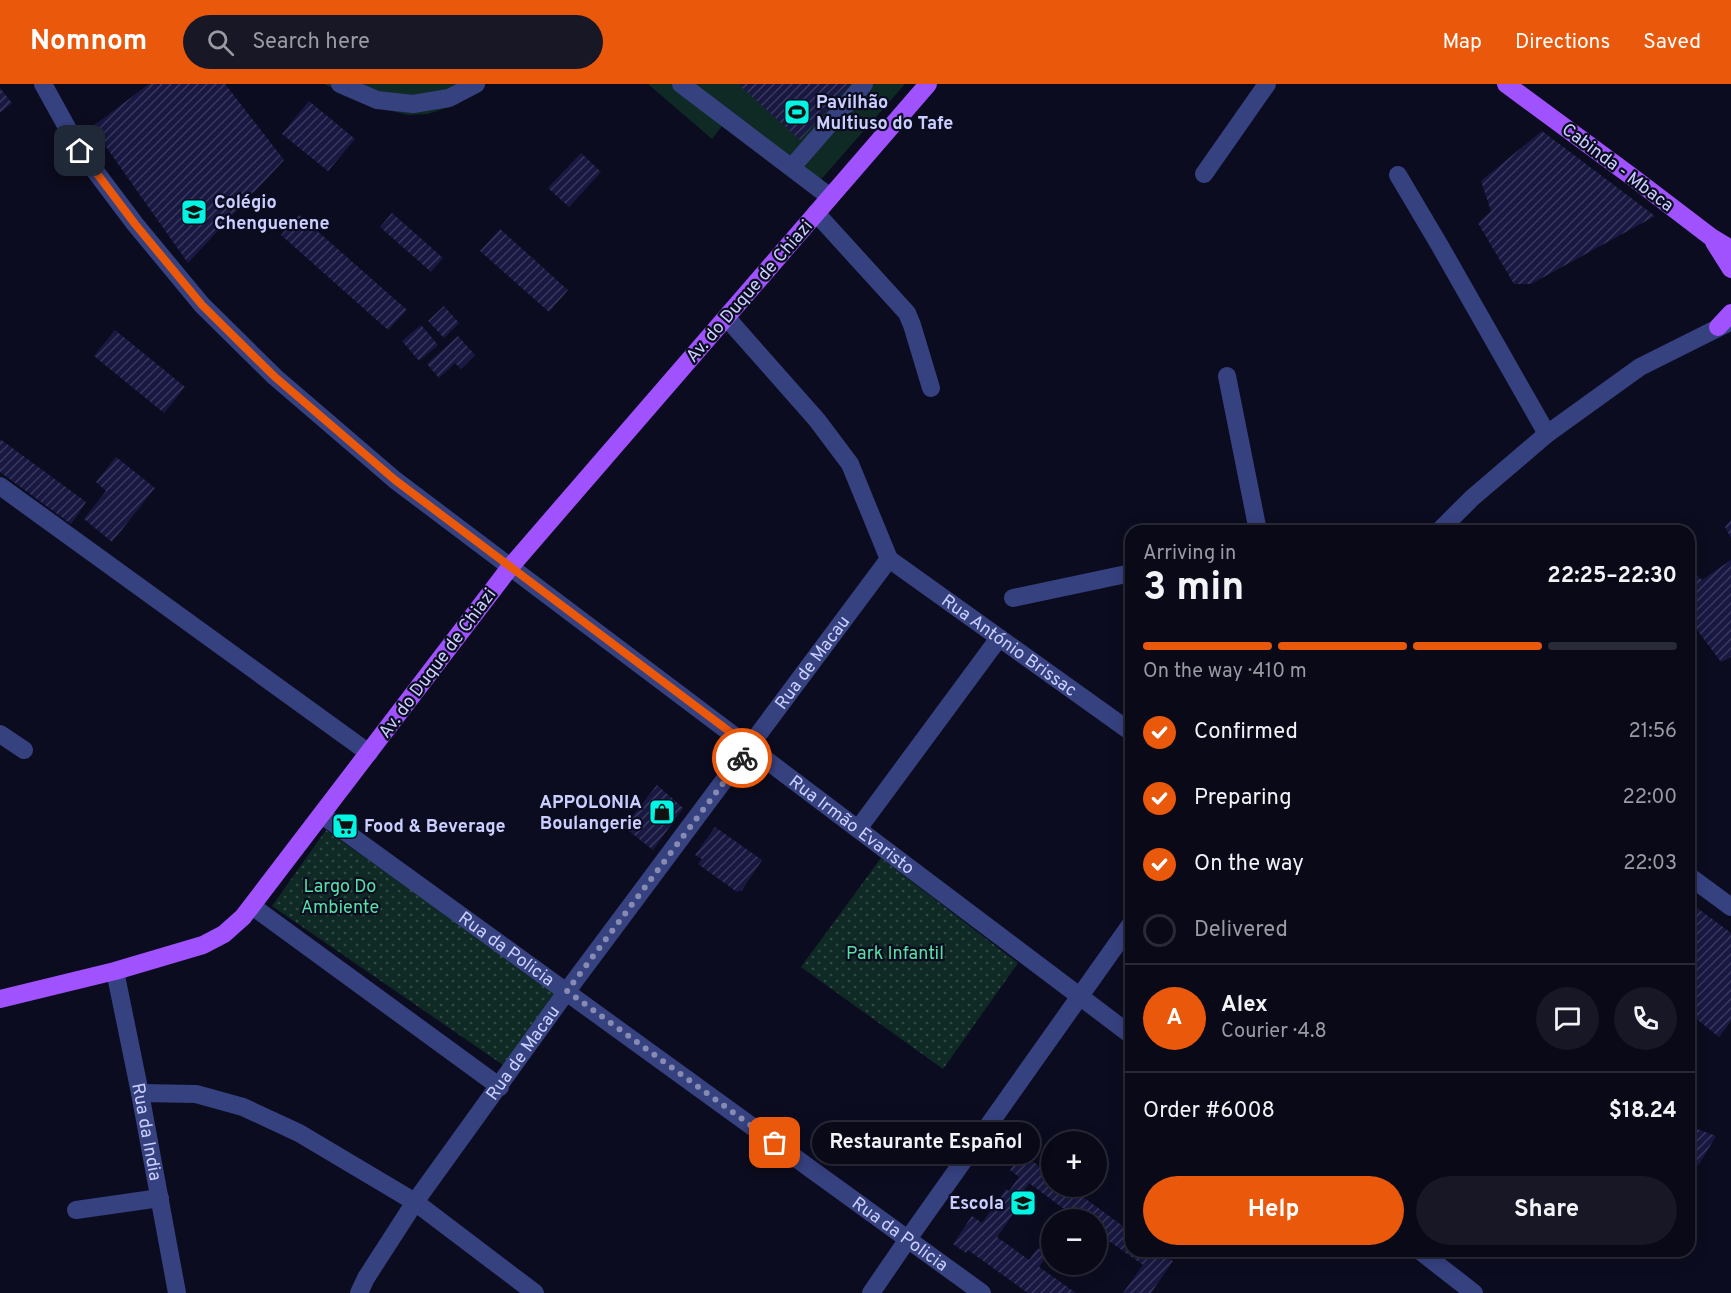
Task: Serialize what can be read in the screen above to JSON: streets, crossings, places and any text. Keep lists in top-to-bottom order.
{
  "streets": {
    "main road": ["Cabinda - Mbaca", "Av. do Duque de Chiazi"],
    "street": [
      "Rua António Brissac",
      "Rua de Macau",
      "Rua Irmão Evaristo",
      "Rua da Policia",
      "Rua da India"
    ]
  },
  "crossings": [
    ["Av. do Duque de Chiazi", "Rua Irmão Evaristo"],
    ["Av. do Duque de Chiazi", "Rua da Policia"],
    ["Av. do Duque de Chiazi", "Rua da India"],
    ["Rua António Brissac", "Rua de Macau"],
    ["Rua de Macau", "Rua Irmão Evaristo"],
    ["Rua de Macau", "Rua da Policia"]
  ],
  "parks": ["Largo Do Ambiente", "Park Infantil"],
  "places": {
    "sports": ["Pavilhão Multiuso do Tafe"],
    "school or university": ["Colégio Chenguenene", "Escola"],
    "shop": ["APPOLONIA Boulangerie"],
    "supermarket": ["Food & Beverage"],
    "other": ["Restaurante Español"]
  },
  "page": {
    "header": "Nomnom",
    "search": "Search here",
    "nav": ["Map", "Directions", "Saved"],
    "heading": ["3 min", "Arriving in", "22:25–22:30"],
    "panel": [
      "Alex",
      "Courier · 4.8",
      "Order #6008",
      "$18.24"
    ],
    "bar": "On the way · 410 m",
    "list": [
      ["Confirmed", "21:56"],
      ["Preparing", "22:00"],
      ["On the way", "22:03"],
      "Delivered"
    ],
    "round": "A",
    "bubble": "Restaurante Español",
    "map_buttons": ["+", "−"],
    "buttons": ["Help", "Share"]
  }
}
